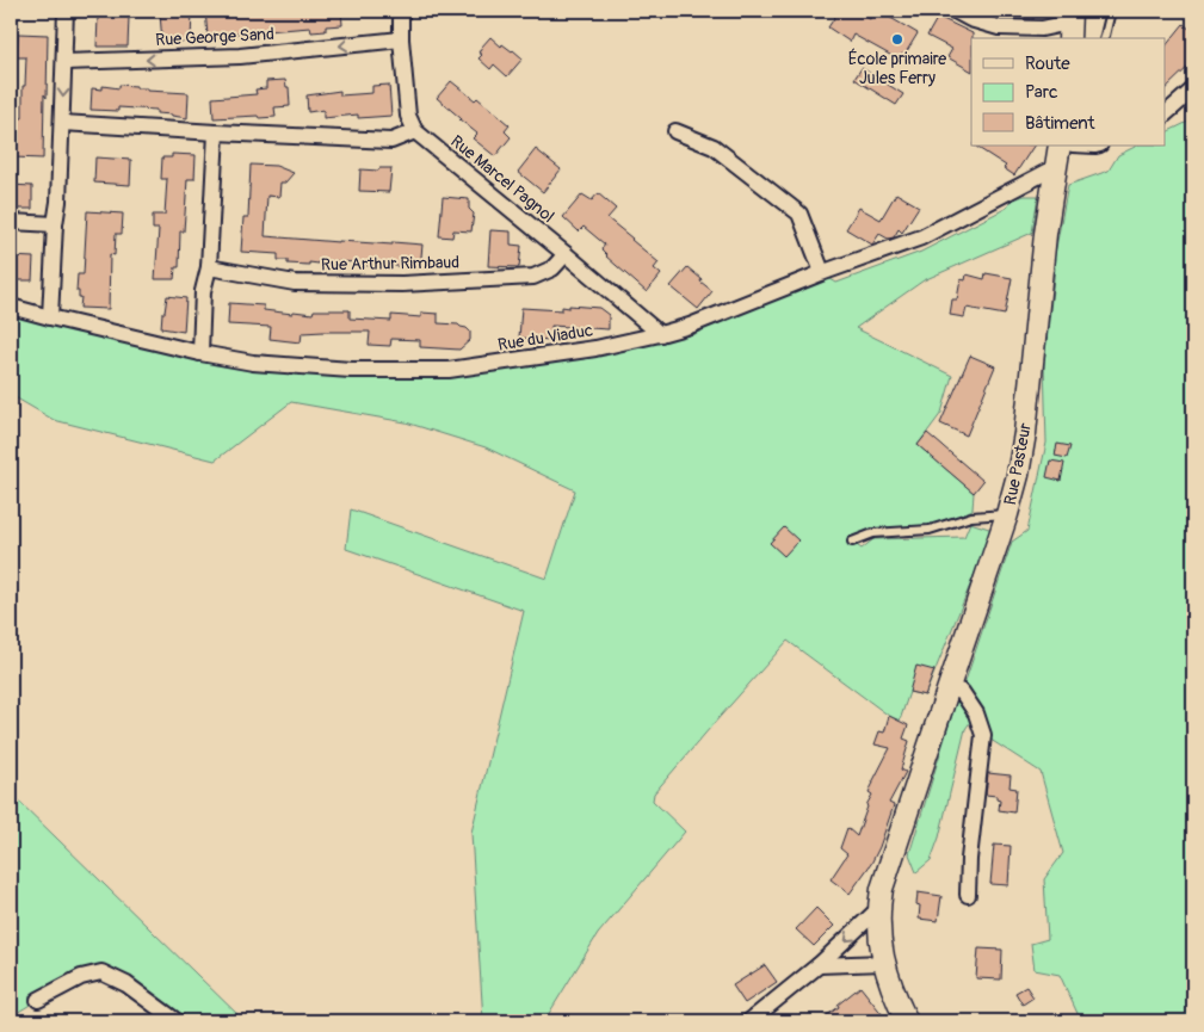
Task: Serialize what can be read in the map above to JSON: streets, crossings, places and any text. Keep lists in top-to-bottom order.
{
  "streets": {
    "main road": ["Rue Pasteur"],
    "street": [
      "Rue George Sand",
      "Rue Marcel Pagnol",
      "Rue Arthur Rimbaud",
      "Rue du Viaduc"
    ]
  },
  "crossings": [
    ["Rue Marcel Pagnol", "Rue Arthur Rimbaud"],
    ["Rue Marcel Pagnol", "Rue du Viaduc"],
    ["Rue du Viaduc", "Rue Pasteur"]
  ],
  "places": ["École primaire Jules Ferry"],
  "legend": ["Route", "Parc", "Bâtiment"]
}
